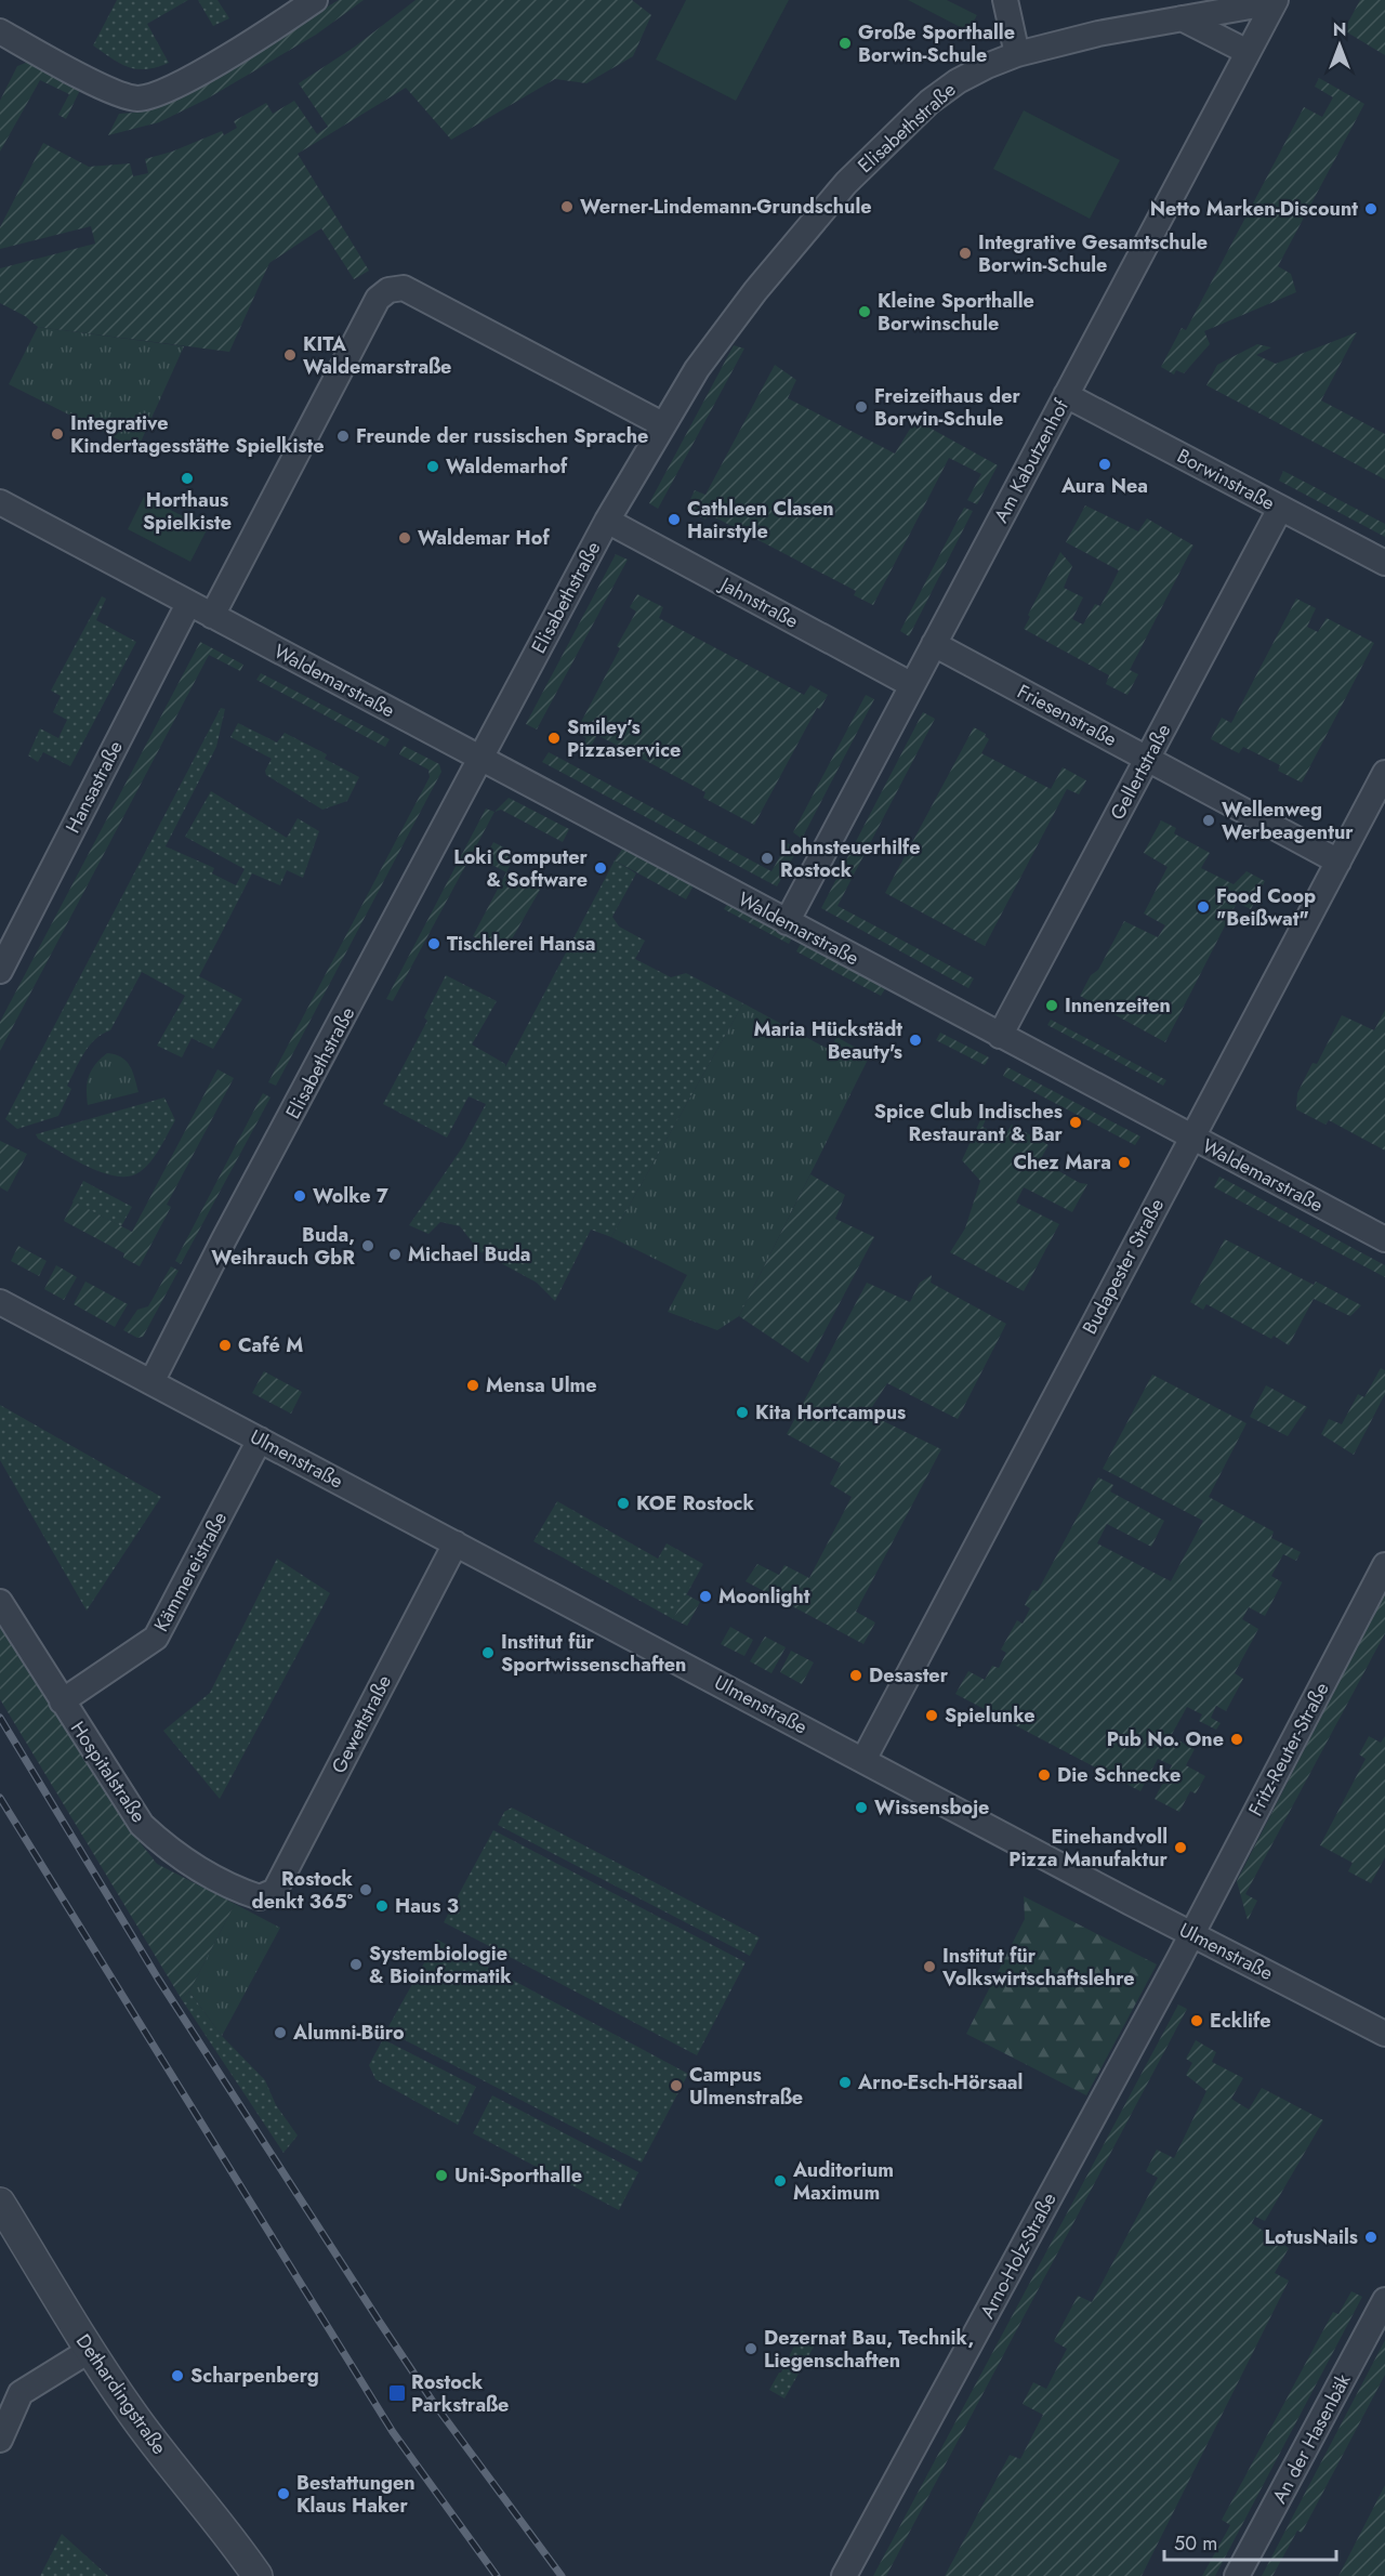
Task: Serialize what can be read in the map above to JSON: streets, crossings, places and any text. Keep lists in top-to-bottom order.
{
  "streets": {
    "street": [
      "Elisabethstraße",
      "Am Kabutzenhof",
      "Borwinstraße",
      "Jahnstraße",
      "Waldemarstraße",
      "Friesenstraße",
      "Gellertstraße",
      "Hansastraße",
      "Budapester Straße",
      "Ulmenstraße",
      "Kämmereistraße",
      "Gewettstraße",
      "Fritz-Reuter-Straße",
      "Hospitalstraße",
      "Arno-Holz-Straße",
      "Dethardingstraße",
      "An der Hasenbäk"
    ]
  },
  "crossings": [
    ["Elisabethstraße", "Am Kabutzenhof"],
    ["Elisabethstraße", "Jahnstraße"],
    ["Elisabethstraße", "Waldemarstraße"],
    ["Elisabethstraße", "Ulmenstraße"],
    ["Am Kabutzenhof", "Borwinstraße"],
    ["Am Kabutzenhof", "Jahnstraße"],
    ["Am Kabutzenhof", "Waldemarstraße"],
    ["Am Kabutzenhof", "Friesenstraße"],
    ["Borwinstraße", "Gellertstraße"],
    ["Waldemarstraße", "Gellertstraße"],
    ["Waldemarstraße", "Hansastraße"],
    ["Waldemarstraße", "Budapester Straße"],
    ["Friesenstraße", "Gellertstraße"],
    ["Friesenstraße", "Budapester Straße"],
    ["Budapester Straße", "Ulmenstraße"],
    ["Ulmenstraße", "Kämmereistraße"],
    ["Ulmenstraße", "Gewettstraße"],
    ["Ulmenstraße", "Fritz-Reuter-Straße"],
    ["Ulmenstraße", "Arno-Holz-Straße"],
    ["Kämmereistraße", "Hospitalstraße"],
    ["Gewettstraße", "Hospitalstraße"],
    ["Fritz-Reuter-Straße", "Arno-Holz-Straße"]
  ],
  "places": {
    "other": [
      "Große Sporthalle Borwin-Schule",
      "Werner-Lindemann-Grundschule",
      "Netto Marken-Discount",
      "Integrative Gesamtschule Borwin-Schule",
      "Kleine Sporthalle Borwinschule",
      "KITA Waldemarstraße",
      "Freizeithaus der Borwin-Schule",
      "Integrative Kindertagesstätte Spielkiste",
      "Freunde der russischen Sprache",
      "Aura Nea",
      "Waldemarhof",
      "Horthaus Spielkiste",
      "Cathleen Clasen Hairstyle",
      "Waldemar Hof",
      "Smiley’s Pizzaservice",
      "Wellenweg Werbeagentur",
      "Lohnsteuerhilfe Rostock",
      "Loki Computer & Software",
      "Food Coop \"Beißwat\"",
      "Tischlerei Hansa",
      "Innenzeiten",
      "Maria Hückstädt Beauty's",
      "Spice Club Indisches Restaurant & Bar",
      "Chez Mara",
      "Wolke 7",
      "Buda, Weihrauch GbR",
      "Michael Buda",
      "Café M",
      "Mensa Ulme",
      "Kita Hortcampus",
      "KOE Rostock",
      "Moonlight",
      "Institut für Sportwissenschaften",
      "Desaster",
      "Spielunke",
      "Pub No. One",
      "Die Schnecke",
      "Wissensboje",
      "Einehandvoll Pizza Manufaktur",
      "Rostock denkt 365°",
      "Haus 3",
      "Systembiologie & Bioinformatik",
      "Institut für Volkswirtschaftslehre",
      "Ecklife",
      "Alumni-Büro",
      "Arno-Esch-Hörsaal",
      "Campus Ulmenstraße",
      "Uni-Sporthalle",
      "Auditorium Maximum",
      "LotusNails",
      "Dezernat Bau, Technik, Liegenschaften",
      "Scharpenberg",
      "Bestattungen Klaus Haker"
    ],
    "transit": ["Rostock Parkstraße"]
  },
  "scale_bar": "50 m",
  "north": "top"
}
